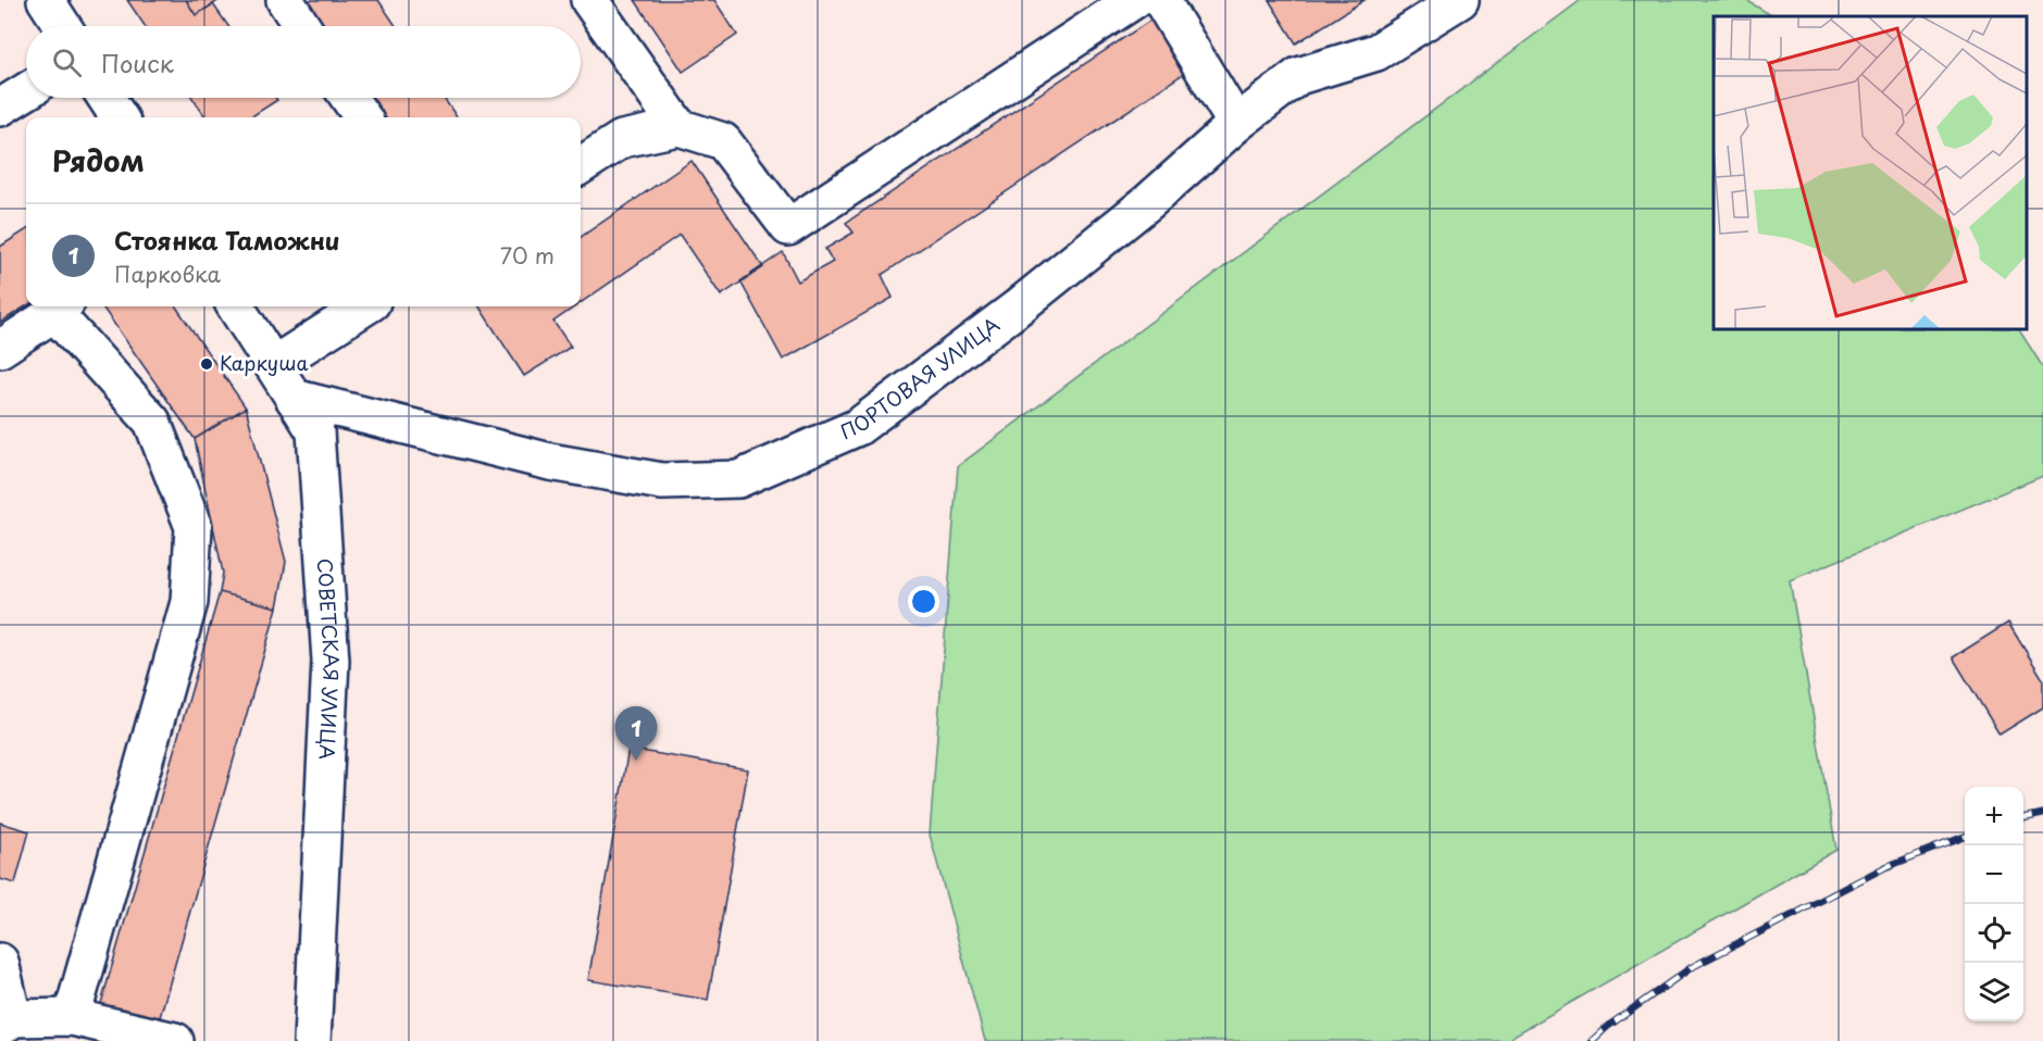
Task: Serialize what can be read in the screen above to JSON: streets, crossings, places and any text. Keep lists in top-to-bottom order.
{
  "streets": {
    "street": ["ПОРТОВАЯ УЛИЦА", "СОВЕТСКАЯ УЛИЦА"]
  },
  "crossings": [
    ["ПОРТОВАЯ УЛИЦА", "СОВЕТСКАЯ УЛИЦА"]
  ],
  "places": ["Каркуша"],
  "page": {
    "search": "Поиск",
    "heading": "Рядом",
    "list": [
      {
        "mark": "1",
        "name": "Стоянка Таможни",
        "note": "Парковка",
        "value": "70 m"
      }
    ],
    "pins": "1",
    "map_buttons": ["+", "−"]
  }
}
